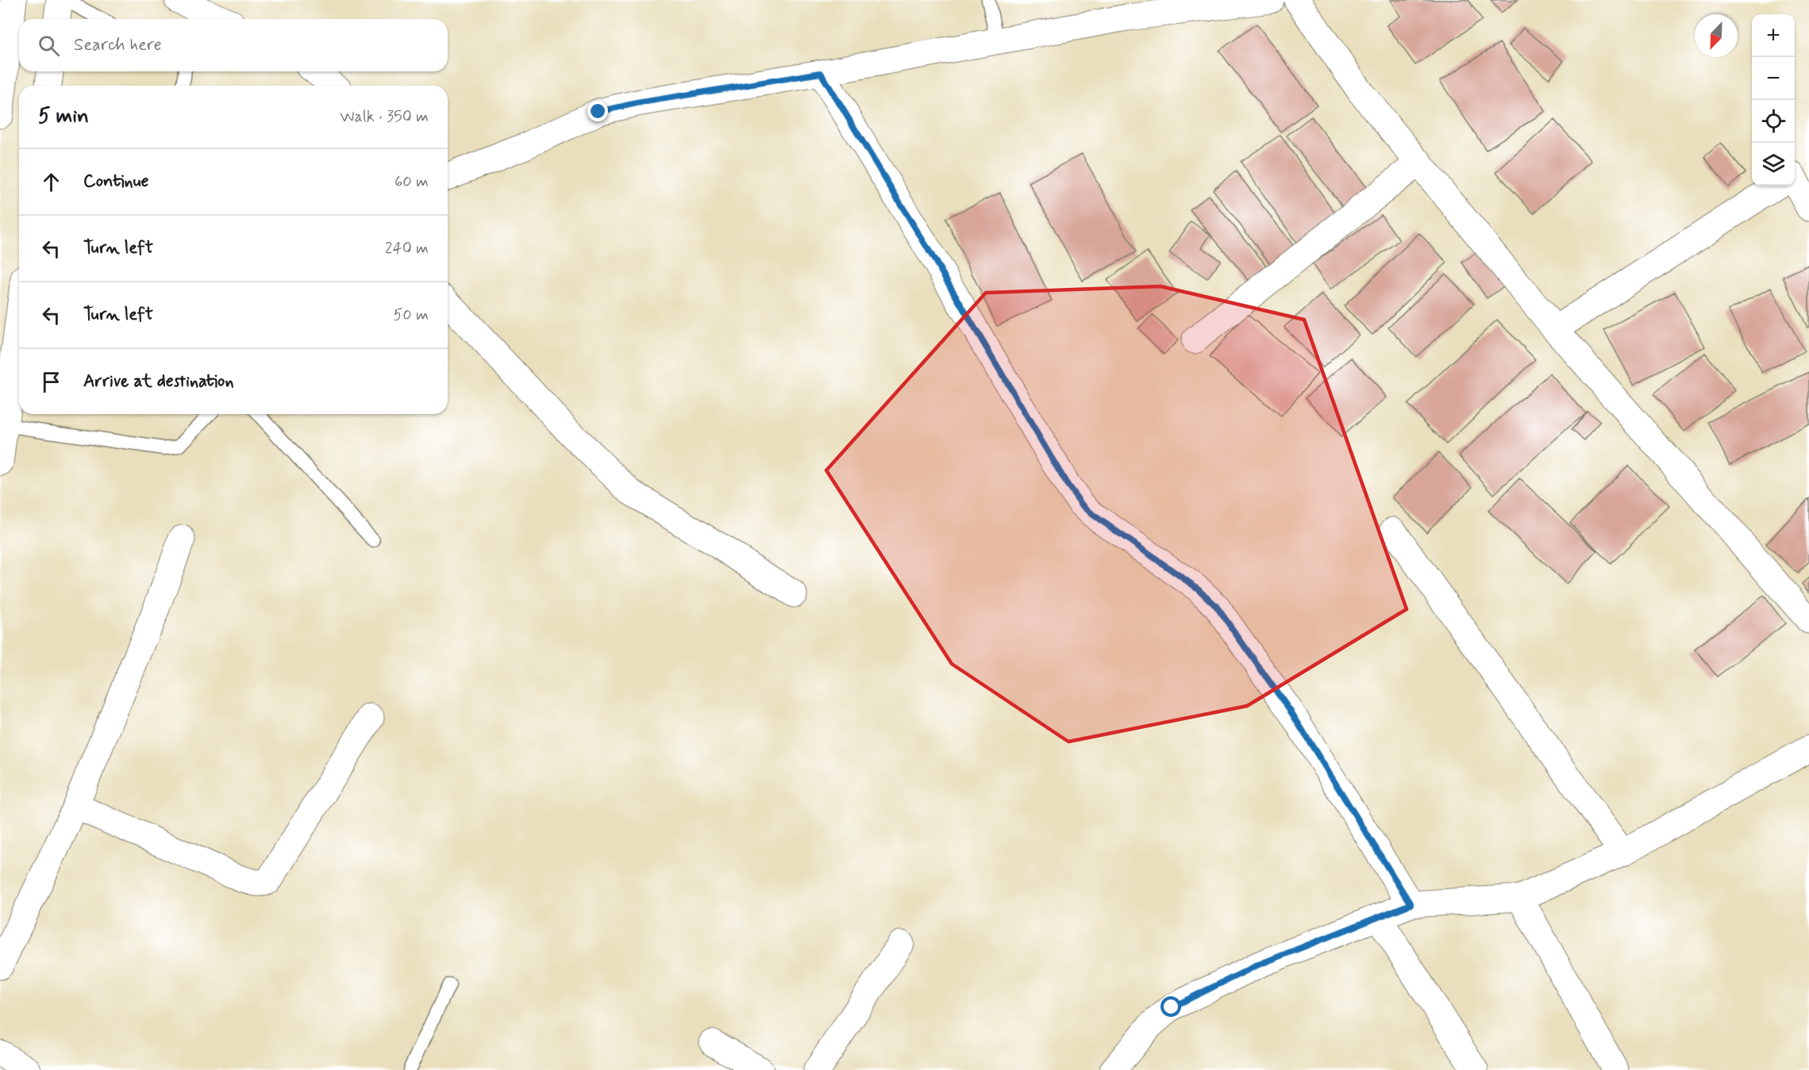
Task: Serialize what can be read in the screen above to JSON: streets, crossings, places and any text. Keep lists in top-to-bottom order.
{
  "north": "bottom left",
  "page": {
    "map_buttons": ["+", "−"],
    "search": "Search here",
    "heading": ["5 min", "Walk · 350 m"],
    "list": [
      ["Continue", "60 m"],
      ["Turn left", "240 m"],
      ["Turn left", "50 m"],
      "Arrive at destination"
    ]
  }
}
